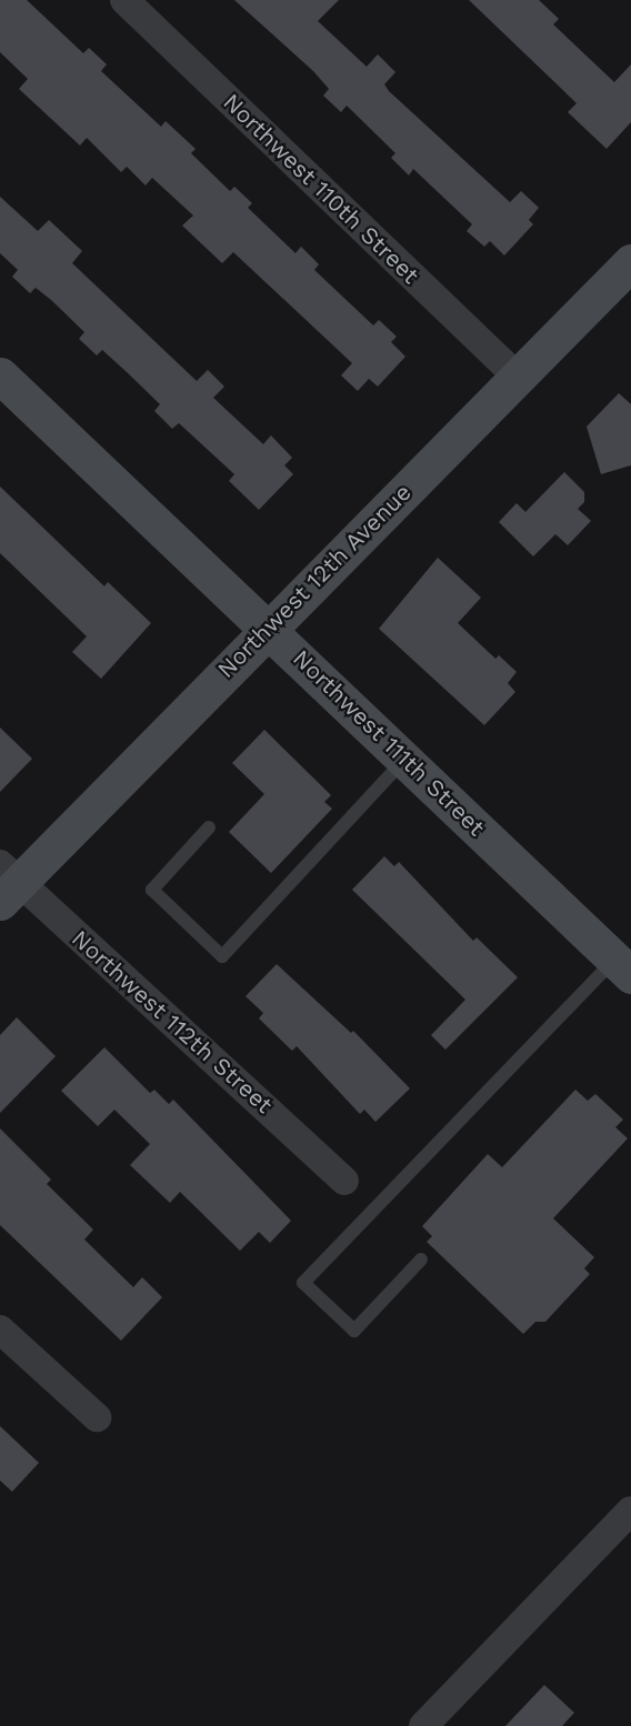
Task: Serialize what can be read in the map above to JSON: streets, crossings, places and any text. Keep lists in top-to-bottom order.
{
  "streets": {
    "street": [
      "Northwest 110th Street",
      "Northwest 12th Avenue",
      "Northwest 111th Street",
      "Northwest 112th Street"
    ]
  },
  "crossings": [
    ["Northwest 110th Street", "Northwest 12th Avenue"],
    ["Northwest 12th Avenue", "Northwest 111th Street"],
    ["Northwest 12th Avenue", "Northwest 112th Street"]
  ]
}
